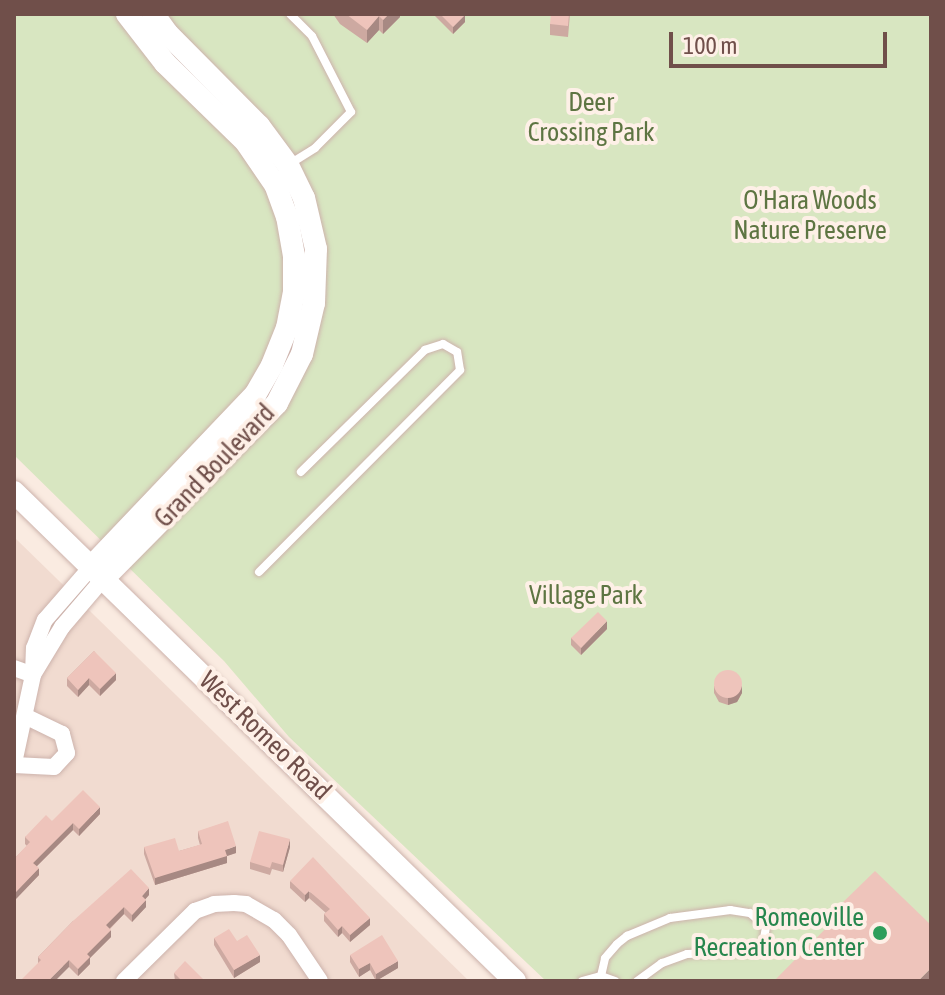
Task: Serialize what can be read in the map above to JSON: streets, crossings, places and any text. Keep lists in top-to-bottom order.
{
  "streets": {
    "street": ["Grand Boulevard", "West Romeo Road"]
  },
  "crossings": [
    ["Grand Boulevard", "West Romeo Road"]
  ],
  "parks": ["Deer Crossing Park", "O'Hara Woods Nature Preserve", "Village Park"],
  "places": ["Romeoville Recreation Center"],
  "scale_bar": "100 m"
}
